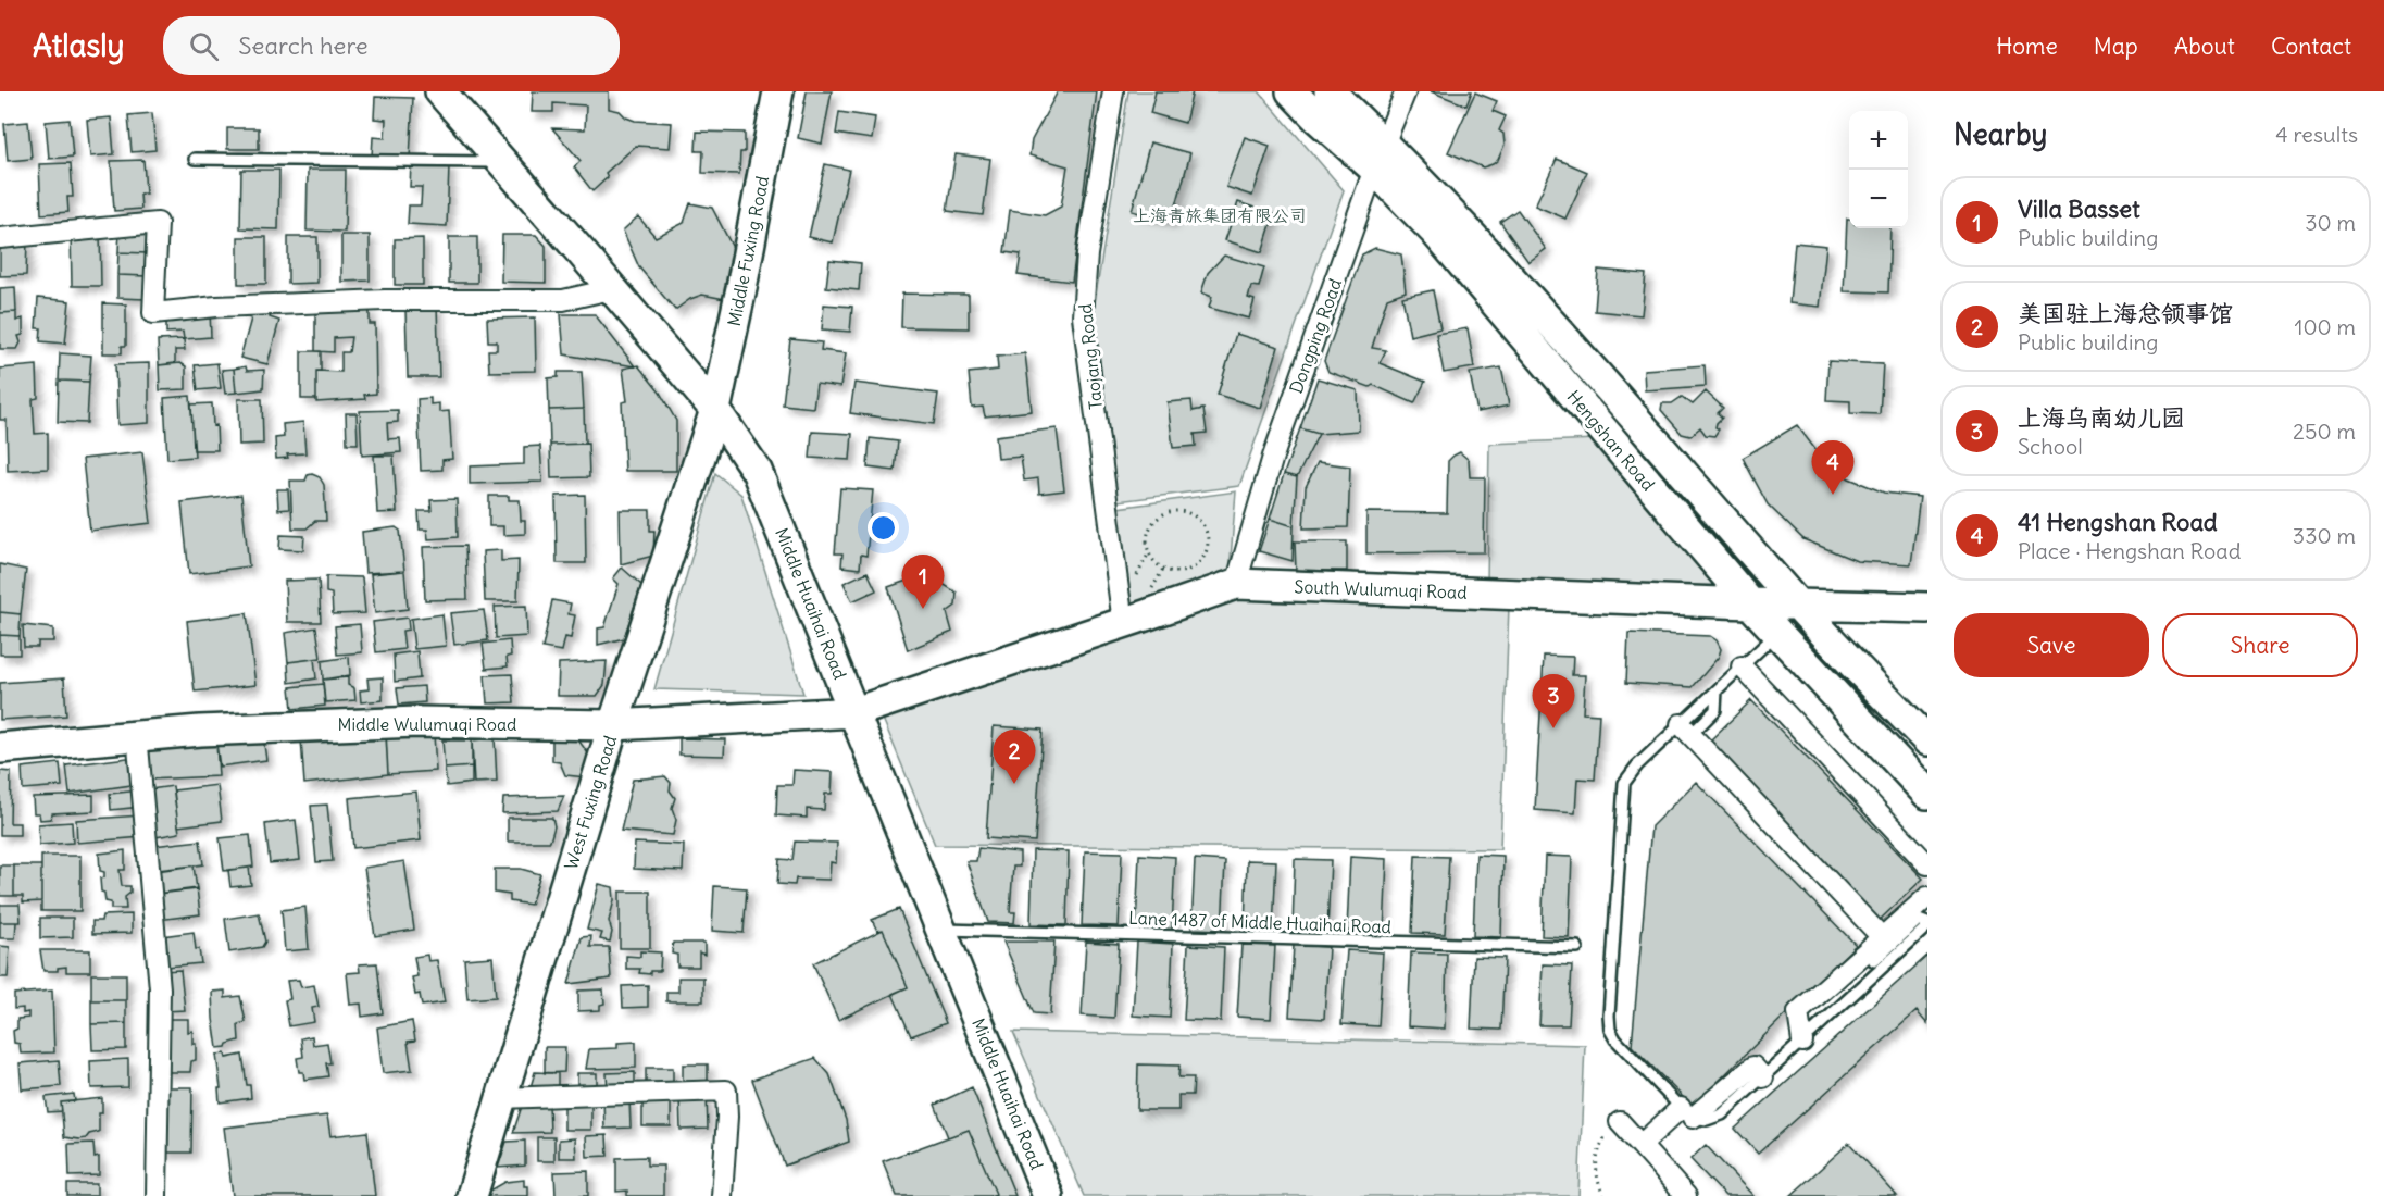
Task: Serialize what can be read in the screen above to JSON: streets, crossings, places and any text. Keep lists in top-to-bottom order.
{
  "streets": {
    "main road": [
      "Middle Fuxing Road",
      "Hengshan Road",
      "South Wulumuqi Road",
      "Middle Huaihai Road",
      "Middle Wulumuqi Road",
      "West Fuxing Road"
    ],
    "street": ["Dongping Road", "Taojang Road"],
    "lane": ["Lane 1487 of Middle Huaihai Road"]
  },
  "crossings": [
    ["Middle Fuxing Road", "Middle Huaihai Road"],
    ["Middle Fuxing Road", "West Fuxing Road"],
    ["Dongping Road", "Hengshan Road"],
    ["Dongping Road", "South Wulumuqi Road"],
    ["Taojang Road", "South Wulumuqi Road"],
    ["Hengshan Road", "South Wulumuqi Road"],
    ["South Wulumuqi Road", "Middle Huaihai Road"],
    ["South Wulumuqi Road", "Middle Wulumuqi Road"],
    ["Middle Huaihai Road", "Middle Wulumuqi Road"],
    ["Middle Huaihai Road", "West Fuxing Road"],
    ["Middle Huaihai Road", "Lane 1487 of Middle Huaihai Road"],
    ["Middle Wulumuqi Road", "West Fuxing Road"]
  ],
  "parks": ["上海青旅集团有限公司"],
  "page": {
    "header": "Atlasly",
    "search": "Search here",
    "nav": [
      "Home",
      "Map",
      "About",
      "Contact"
    ],
    "heading": ["Nearby", "4 results"],
    "map_buttons": ["+", "−"],
    "list": [
      {
        "mark": "1",
        "name": "Villa Basset",
        "note": "Public building",
        "value": "30 m"
      },
      {
        "mark": "2",
        "name": "美国驻上海总领事馆",
        "note": "Public building",
        "value": "100 m"
      },
      {
        "mark": "3",
        "name": "上海乌南幼儿园",
        "note": "School",
        "value": "250 m"
      },
      {
        "mark": "4",
        "name": "41 Hengshan Road",
        "note": "Place · Hengshan Road",
        "value": "330 m"
      }
    ],
    "pins": [
      "4",
      "1",
      "3",
      "2"
    ],
    "buttons": ["Save", "Share"]
  }
}
